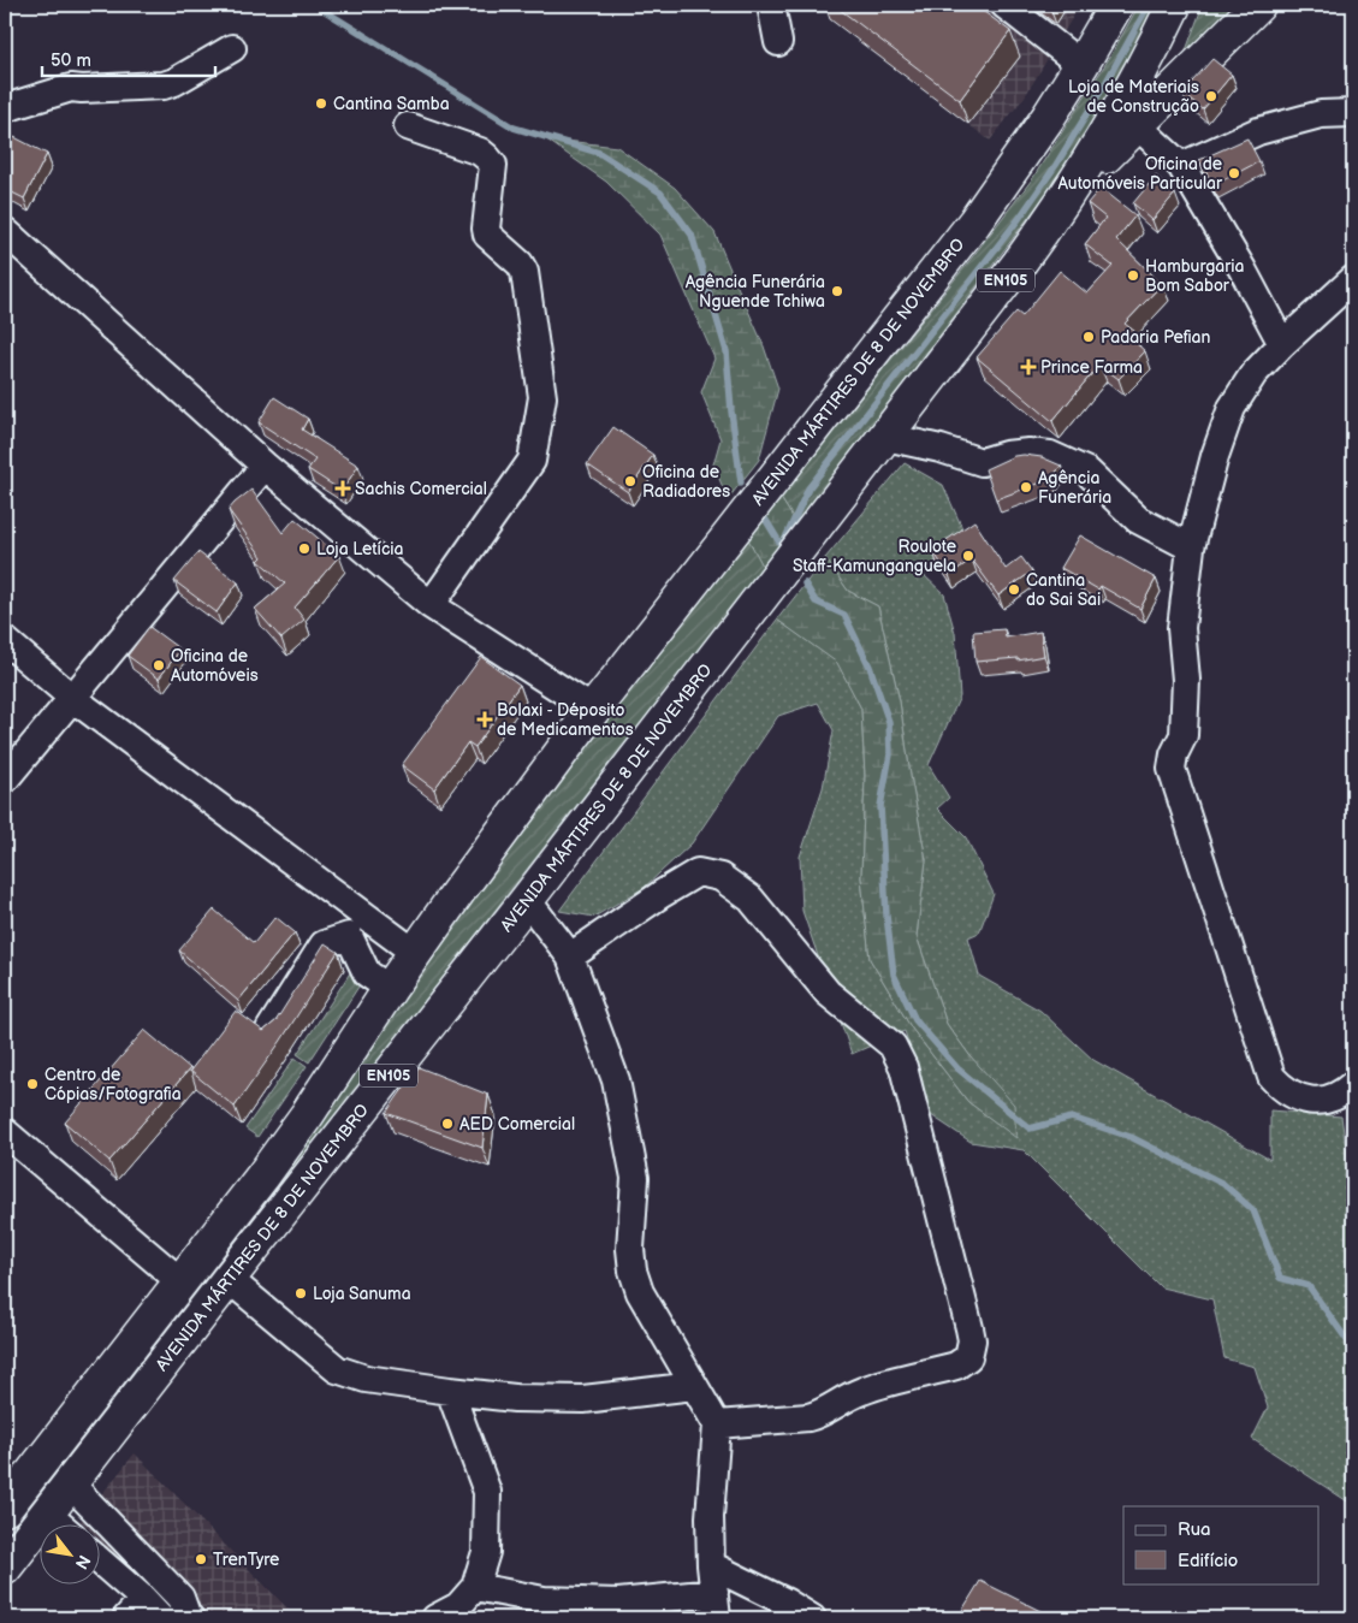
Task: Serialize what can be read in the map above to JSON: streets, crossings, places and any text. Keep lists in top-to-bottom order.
{
  "streets": {
    "main road": ["EN105", "AVENIDA MÁRTIRES DE 8 DE NOVEMBRO"]
  },
  "places": {
    "other": [
      "Loja de Materiais de Construção",
      "Cantina Samba",
      "Oficina de Automóveis Particular",
      "Hamburgaria Bom Sabor",
      "Agência Funerária Nguende Tchiwa",
      "Padaria Pefian",
      "Oficina de Radiadores",
      "Agência Funerária",
      "Loja Letícia",
      "Roulote Staff-Kamunganguela",
      "Cantina do Sai Sai",
      "Oficina de Automóveis",
      "Centro de Cópias/Fotografia",
      "AED Comercial",
      "Loja Sanuma",
      "TrenTyre"
    ],
    "health": ["Prince Farma", "Sachis Comercial", "Bolaxi - Déposito de Medicamentos"]
  },
  "legend": ["Rua", "Edifício"],
  "scale_bar": "50 m",
  "north": "bottom right"
}
